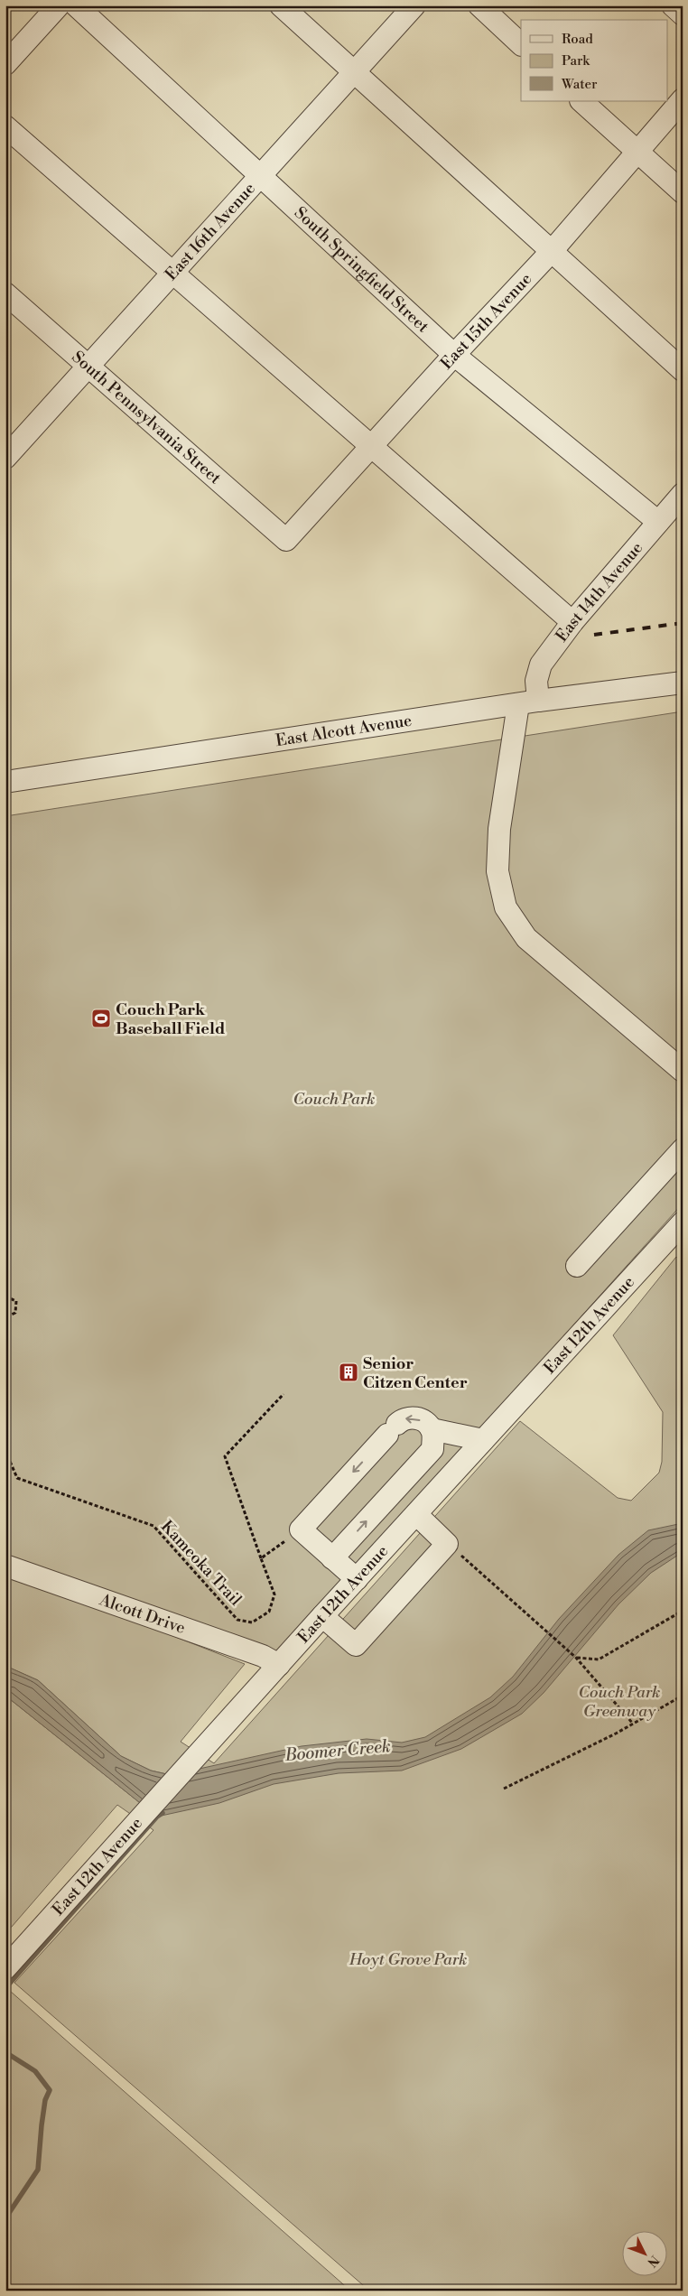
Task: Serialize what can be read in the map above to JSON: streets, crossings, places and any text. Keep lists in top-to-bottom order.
{
  "streets": {
    "street": [
      "East 16th Avenue",
      "South Springfield Street",
      "East 15th Avenue",
      "South Pennsylvania Street",
      "East 14th Avenue",
      "East Alcott Avenue",
      "East 12th Avenue",
      "Alcott Drive"
    ],
    "path": ["Kameoka Trail"]
  },
  "crossings": [
    ["East 16th Avenue", "South Springfield Street"],
    ["East 16th Avenue", "South Pennsylvania Street"],
    ["South Springfield Street", "East 15th Avenue"],
    ["South Springfield Street", "East 14th Avenue"],
    ["East 15th Avenue", "South Pennsylvania Street"],
    ["East 14th Avenue", "East Alcott Avenue"],
    ["East 12th Avenue", "Alcott Drive"]
  ],
  "water": ["Boomer Creek"],
  "parks": ["Couch Park", "Couch Park Greenway", "Hoyt Grove Park"],
  "places": {
    "sports": ["Couch Park Baseball Field"],
    "building": ["Senior Citzen Center"]
  },
  "legend": ["Road", "Park", "Water"],
  "north": "bottom right"
}
